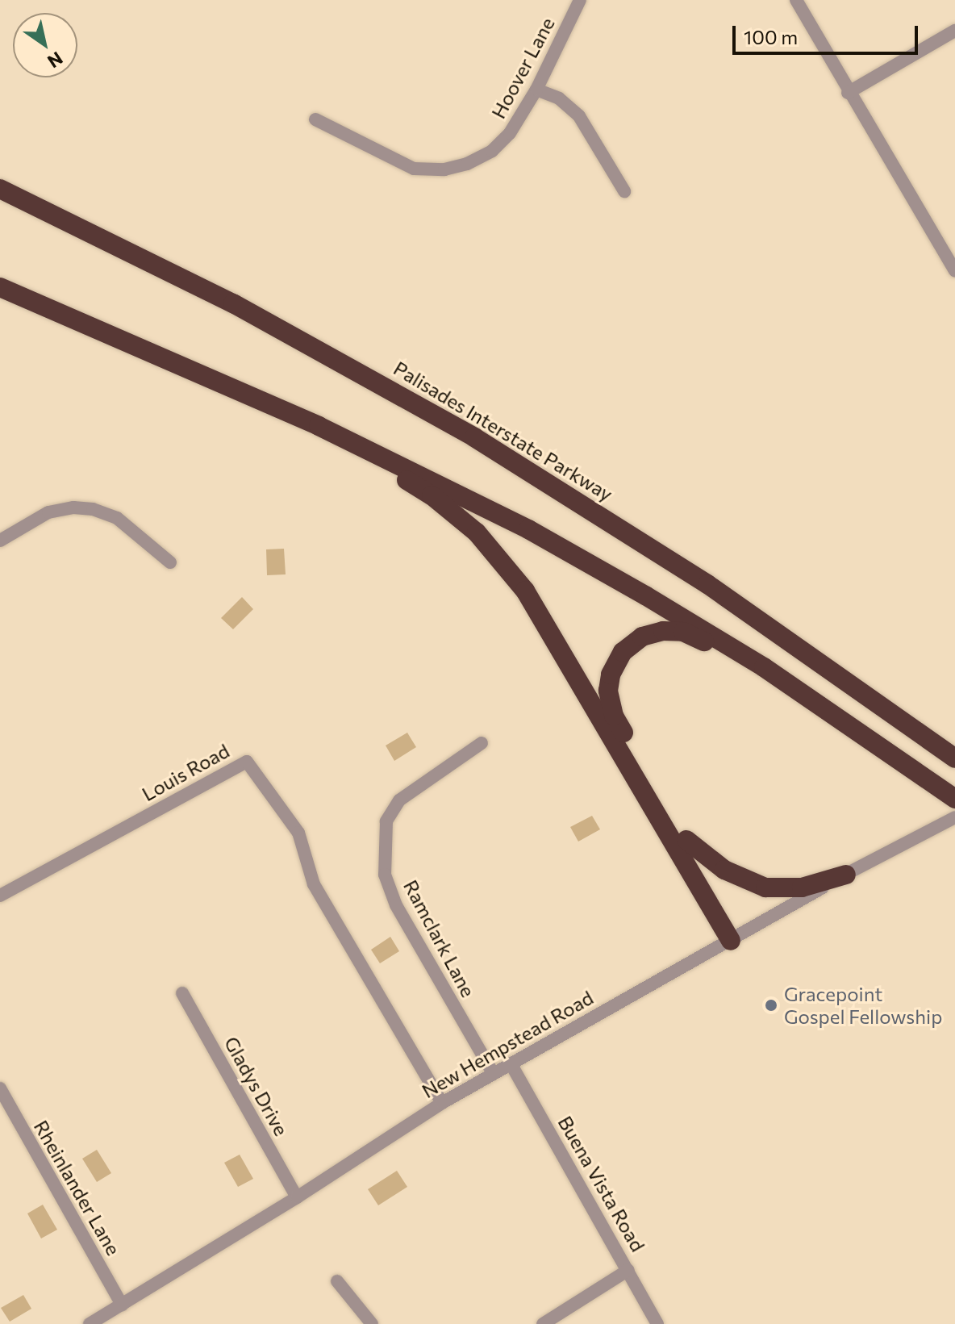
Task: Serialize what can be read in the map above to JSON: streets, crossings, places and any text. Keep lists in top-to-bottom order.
{
  "streets": {
    "highway": ["Palisades Interstate Parkway"],
    "street": [
      "Hoover Lane",
      "Louis Road",
      "Ramclark Lane",
      "New Hempstead Road",
      "Gladys Drive",
      "Buena Vista Road",
      "Rheinlander Lane"
    ]
  },
  "crossings": [
    ["Louis Road", "New Hempstead Road"],
    ["Ramclark Lane", "New Hempstead Road"],
    ["New Hempstead Road", "Gladys Drive"],
    ["New Hempstead Road", "Buena Vista Road"],
    ["New Hempstead Road", "Rheinlander Lane"]
  ],
  "places": ["Gracepoint Gospel Fellowship"],
  "scale_bar": "100 m",
  "north": "bottom right"
}
